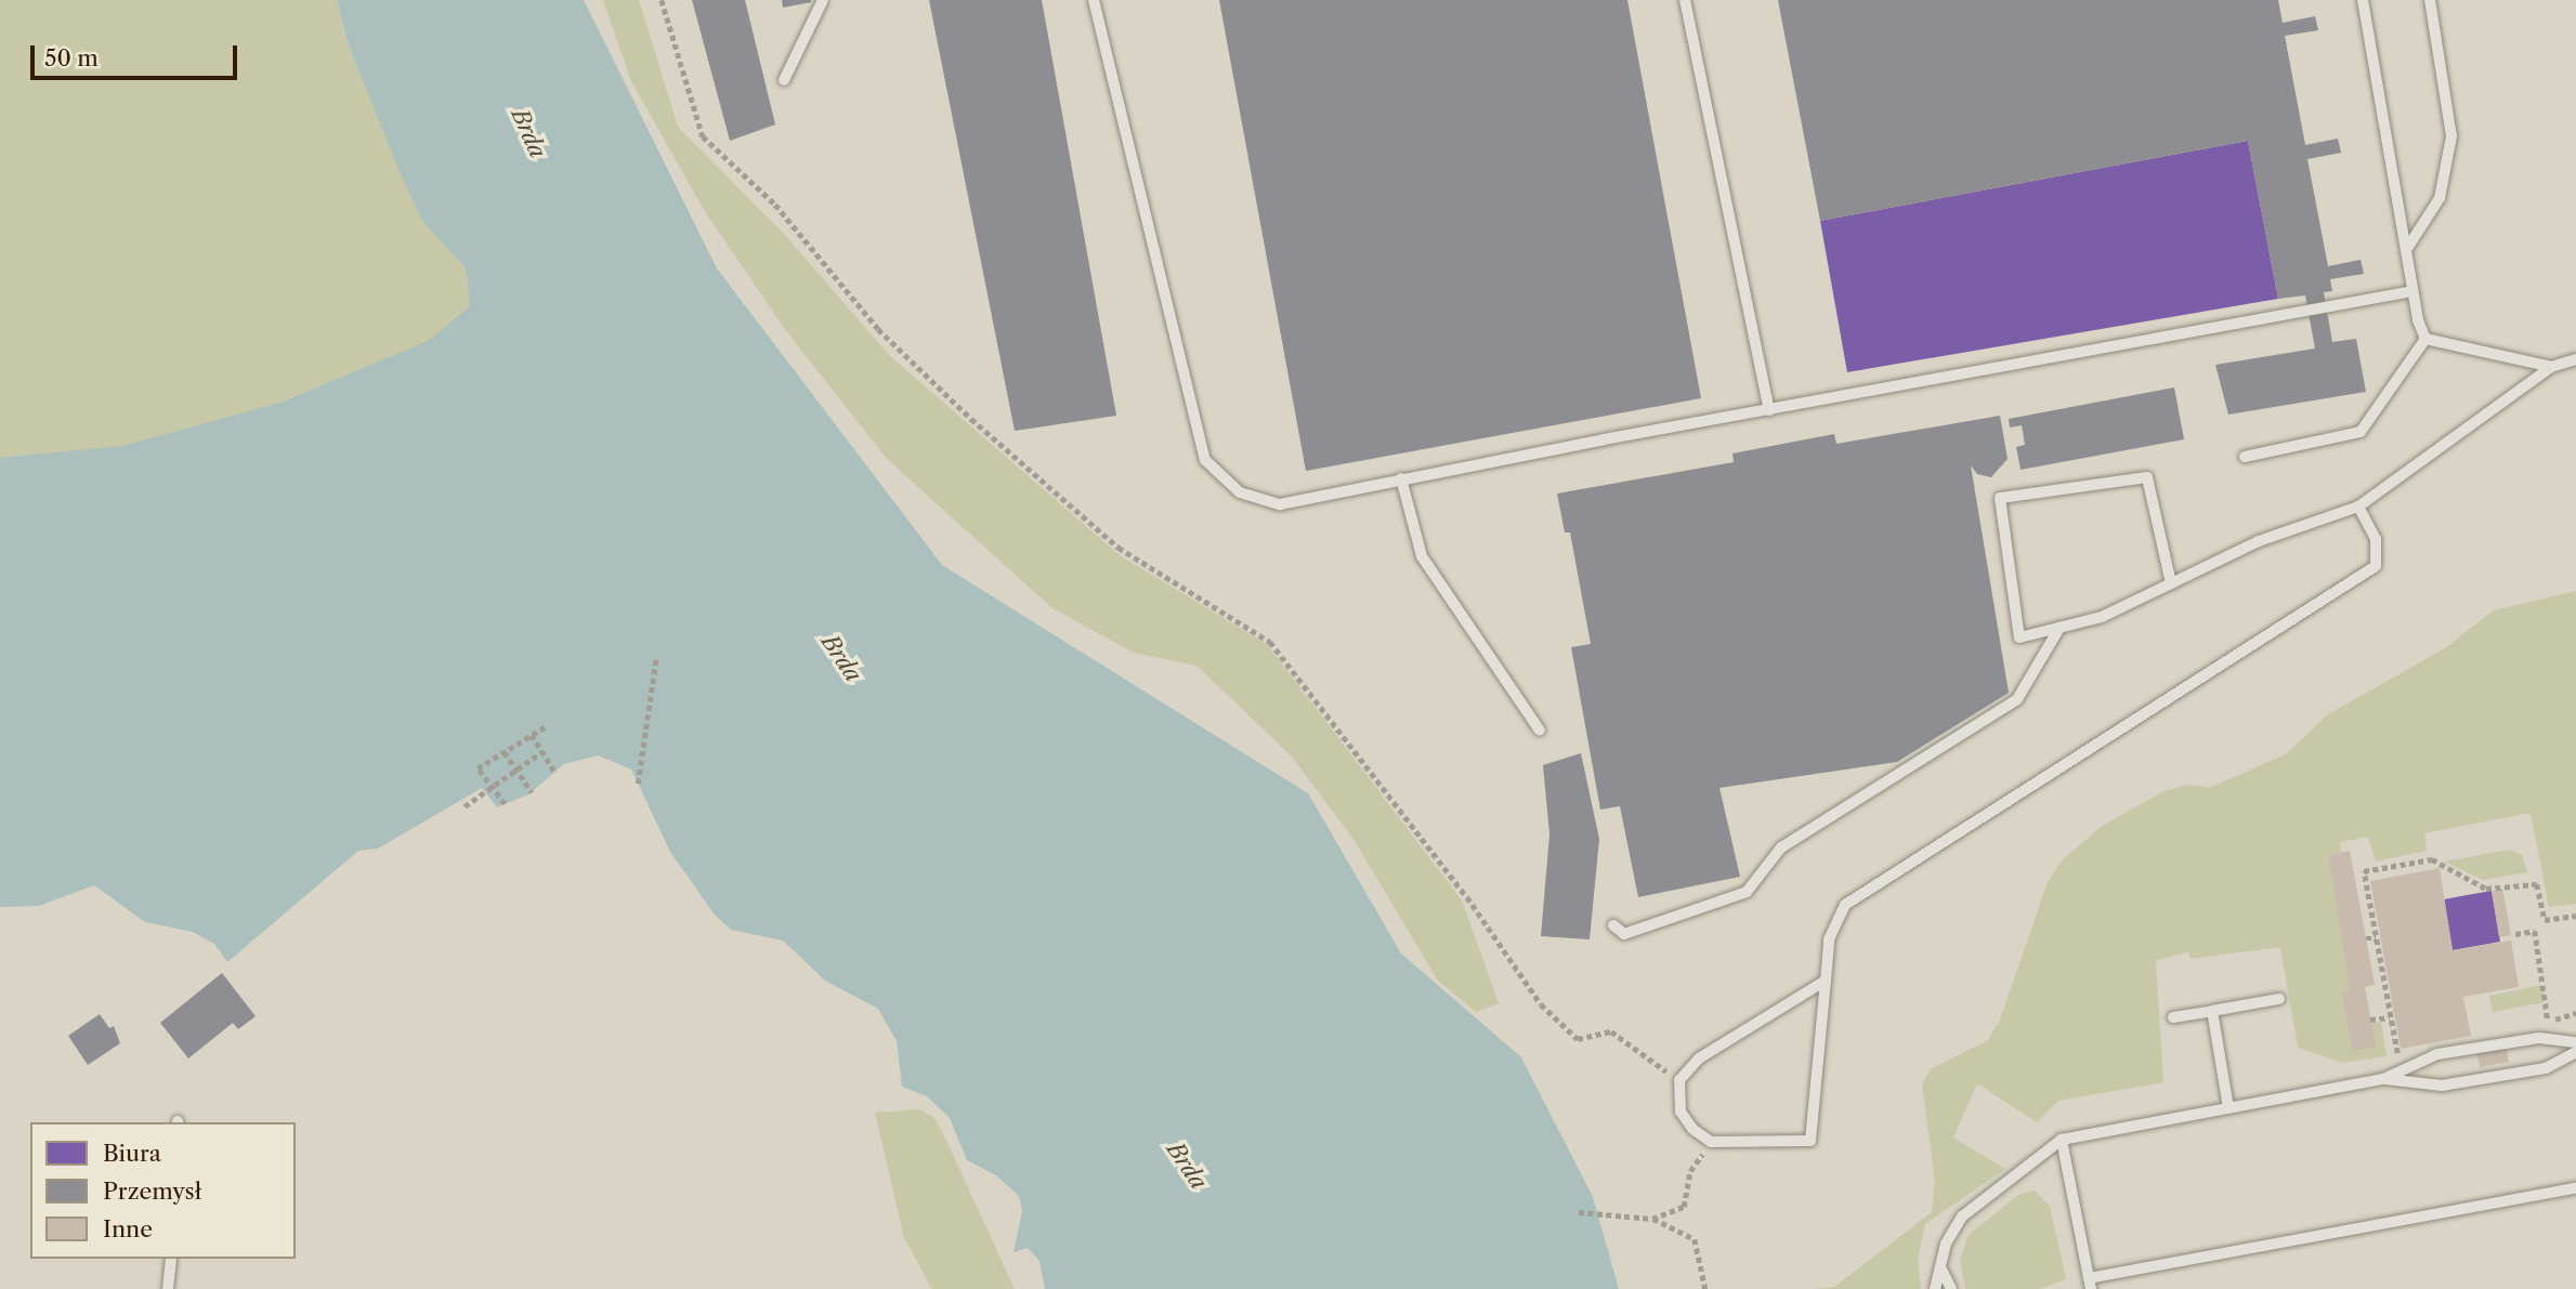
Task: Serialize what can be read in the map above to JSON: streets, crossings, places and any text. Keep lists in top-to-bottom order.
{
  "water": ["Brda"],
  "legend": ["Biura", "Przemysł", "Inne"],
  "scale_bar": "50 m"
}
